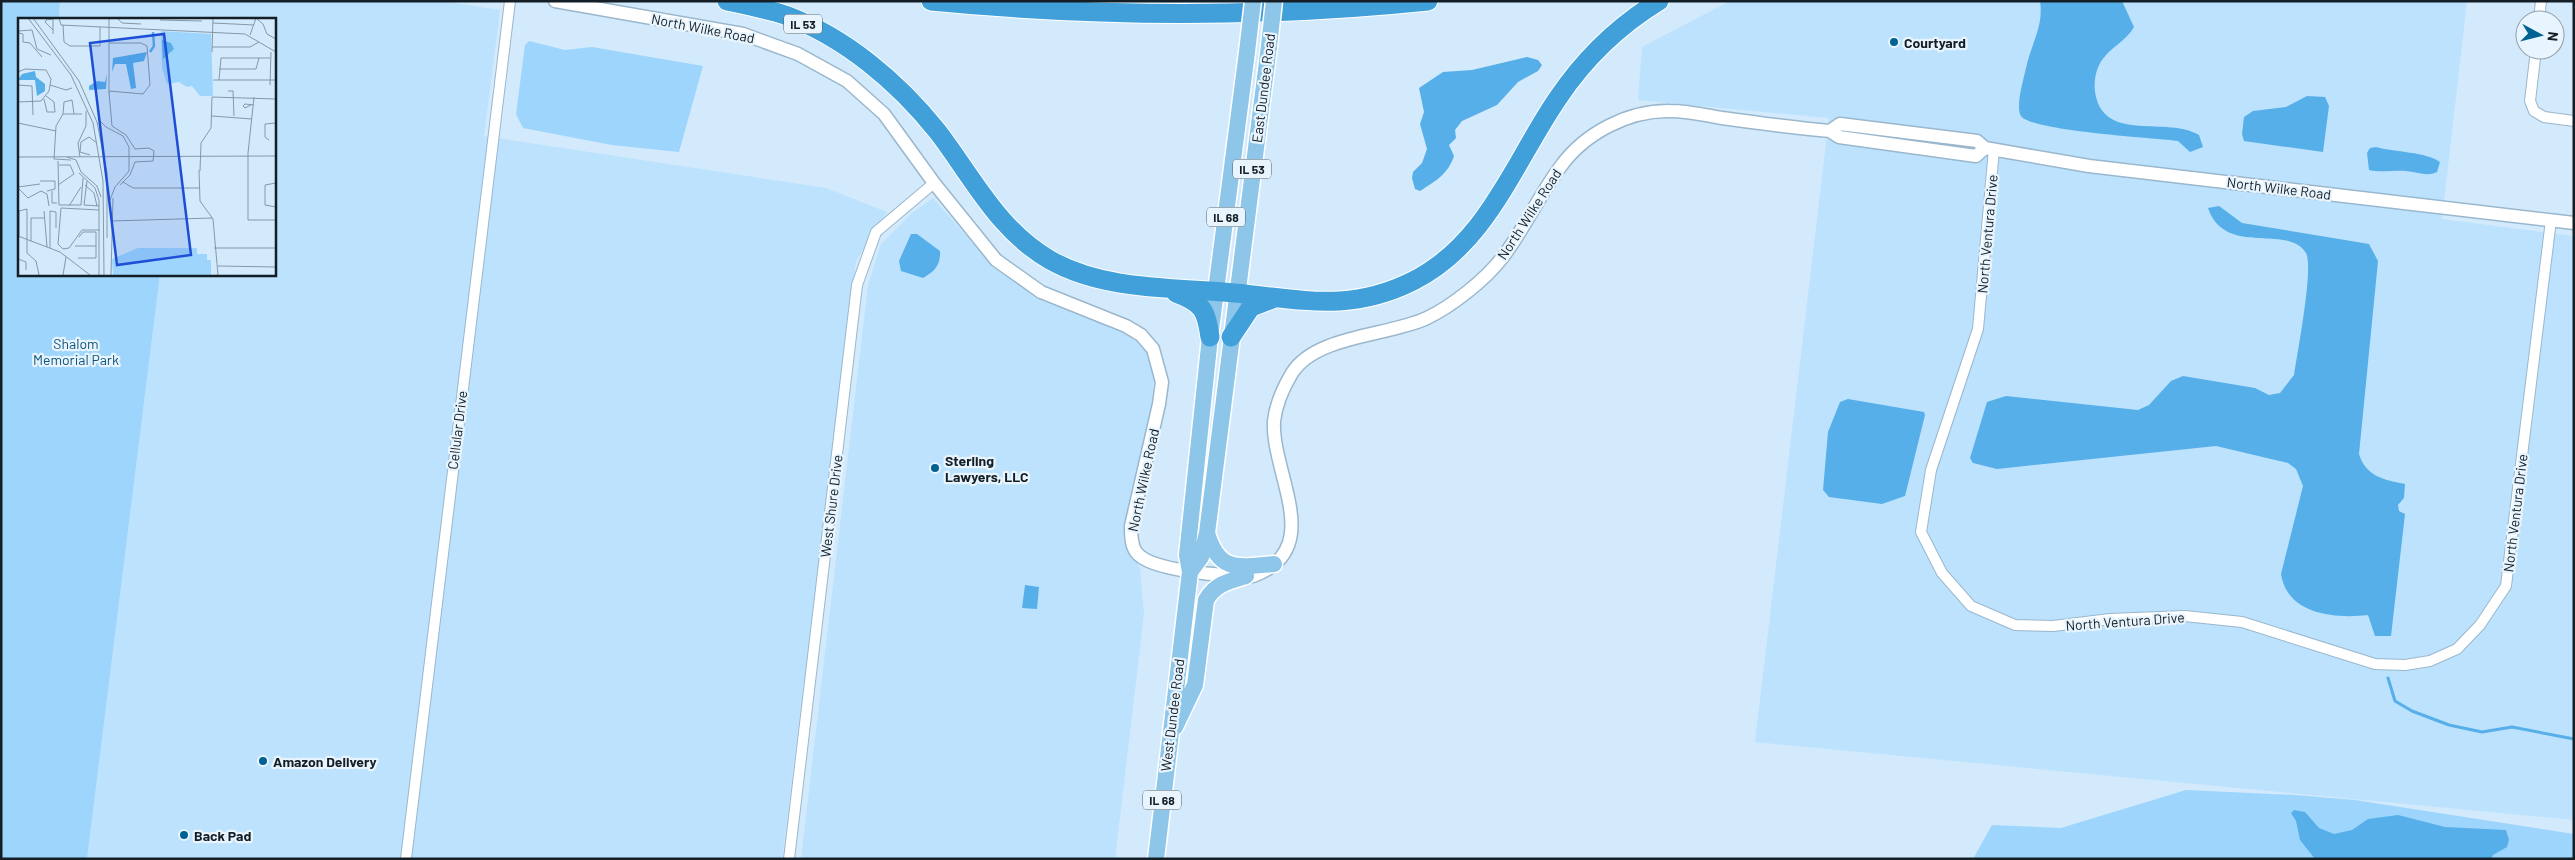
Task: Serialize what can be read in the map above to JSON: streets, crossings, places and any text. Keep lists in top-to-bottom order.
{
  "streets": {
    "highway": ["IL 53"],
    "main road": ["East Dundee Road", "IL 68", "West Dundee Road"],
    "street": [
      "North Wilke Road",
      "North Ventura Drive",
      "Cellular Drive",
      "West Shure Drive"
    ]
  },
  "crossings": [
    ["IL 53", "East Dundee Road"],
    ["IL 53", "West Dundee Road"],
    ["North Wilke Road", "North Ventura Drive"],
    ["North Wilke Road", "West Shure Drive"],
    ["North Wilke Road", "West Dundee Road"],
    ["East Dundee Road", "West Dundee Road"]
  ],
  "parks": ["Shalom Memorial Park"],
  "places": [
    "Courtyard",
    "Sterling Lawyers, LLC",
    "Amazon Delivery",
    "Back Pad"
  ],
  "north": "right"
}
